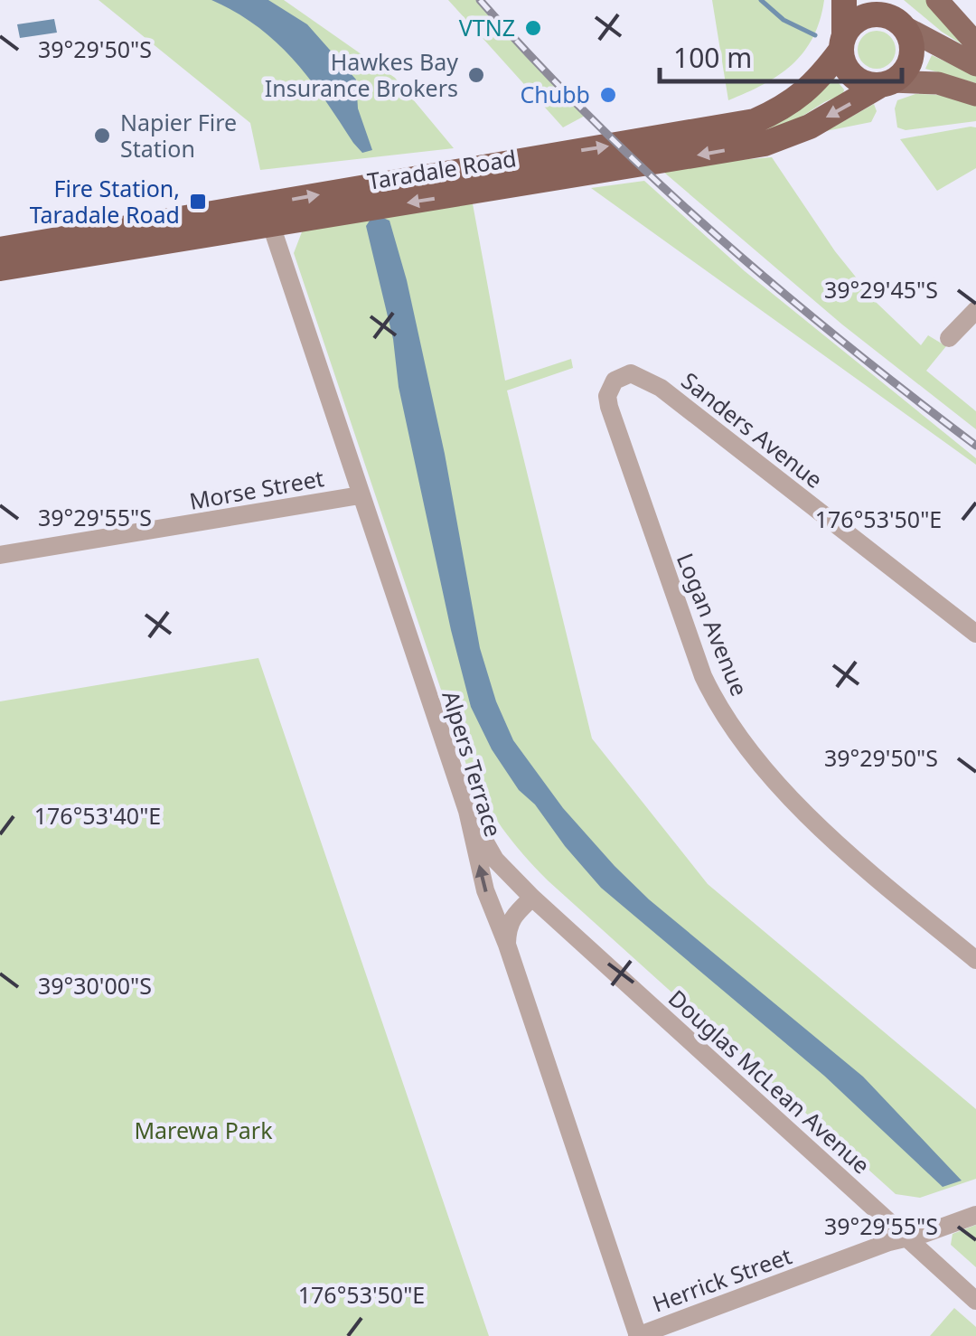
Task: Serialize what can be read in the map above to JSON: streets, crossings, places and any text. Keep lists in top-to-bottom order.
{
  "streets": {
    "highway": ["Taradale Road"],
    "street": [
      "Sanders Avenue",
      "Morse Street",
      "Logan Avenue",
      "Alpers Terrace",
      "Douglas McLean Avenue",
      "Herrick Street"
    ]
  },
  "crossings": [
    ["Taradale Road", "Alpers Terrace"],
    ["Sanders Avenue", "Logan Avenue"],
    ["Morse Street", "Alpers Terrace"],
    ["Alpers Terrace", "Douglas McLean Avenue"],
    ["Alpers Terrace", "Herrick Street"],
    ["Douglas McLean Avenue", "Herrick Street"]
  ],
  "parks": ["Marewa Park"],
  "places": {
    "other": [
      "VTNZ",
      "Hawkes Bay Insurance Brokers",
      "Chubb",
      "Napier Fire Station"
    ],
    "transit": ["Fire Station, Taradale Road"]
  },
  "scale_bar": "100 m",
  "coordinates": [
    "39°29'50\"S",
    "39°29'45\"S",
    "39°29'55\"S",
    "176°53'50\"E",
    "176°53'40\"E",
    "39°30'00\"S"
  ]
}
